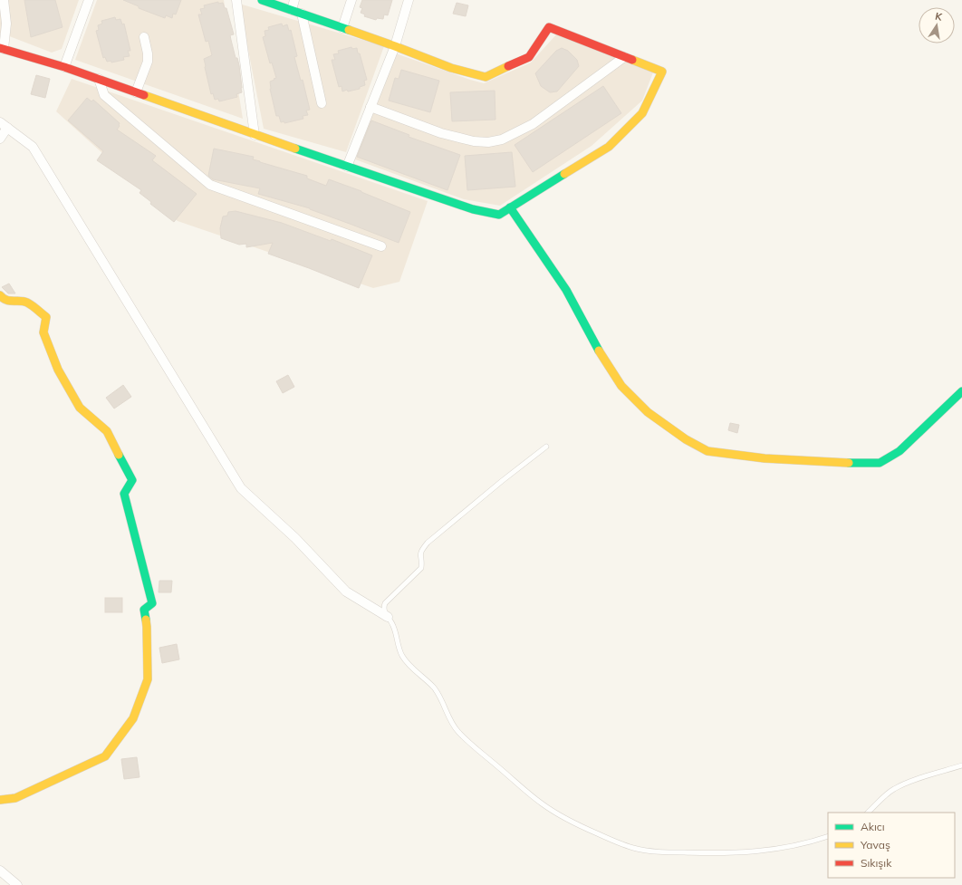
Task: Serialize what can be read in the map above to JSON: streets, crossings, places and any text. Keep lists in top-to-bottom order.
{
  "legend": ["Akıcı", "Yavaş", "Sıkışık"],
  "north": "top"
}
